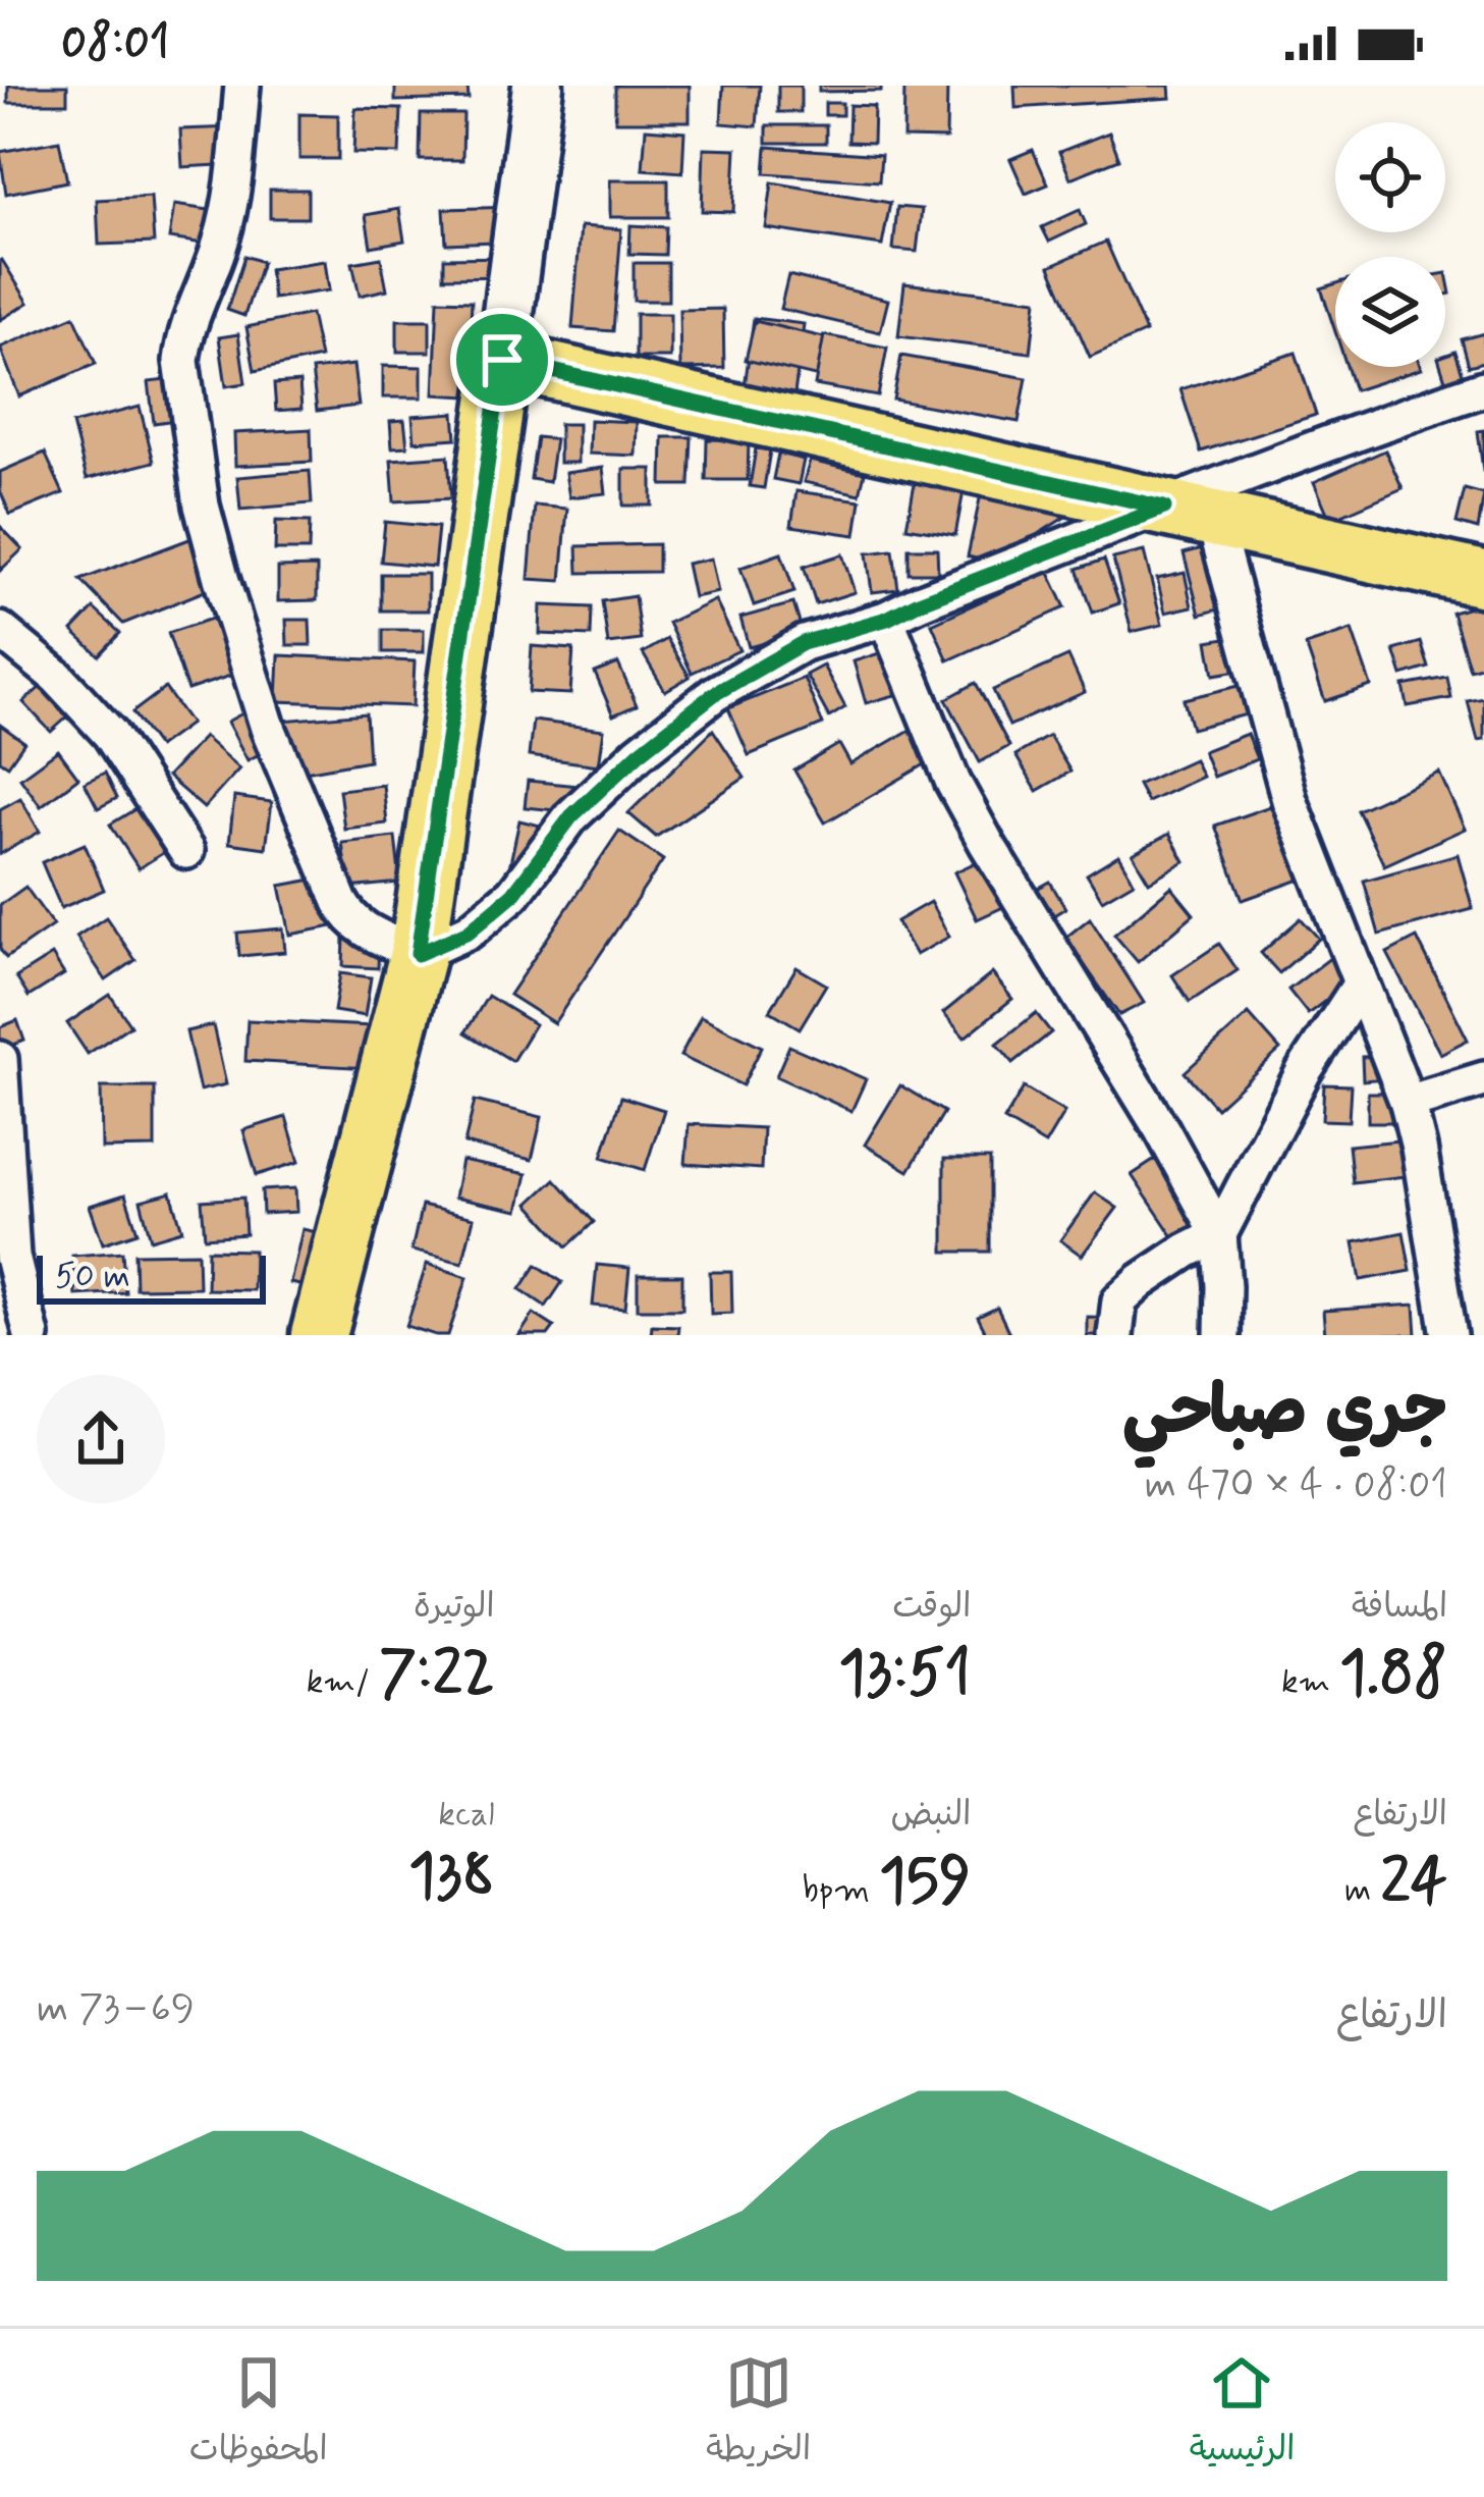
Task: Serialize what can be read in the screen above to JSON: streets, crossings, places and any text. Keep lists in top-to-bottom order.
{
  "scale_bar": "50 m",
  "page": {
    "status": "08:01",
    "scale": "50 m",
    "heading": ["جري صباحي", "08:01 · 4 × 470 m"],
    "stats": [
      ["المسافة", "1.88 km"],
      ["الوقت", "13:51"],
      ["الوتيرة", "7:22 /km"],
      ["الارتفاع", "24 m"],
      ["النبض", "159 bpm"],
      ["kcal", "138"]
    ],
    "chart": ["الارتفاع", "69–73 m"],
    "tabs": ["الرئيسية", "الخريطة", "المحفوظات"]
  }
}
